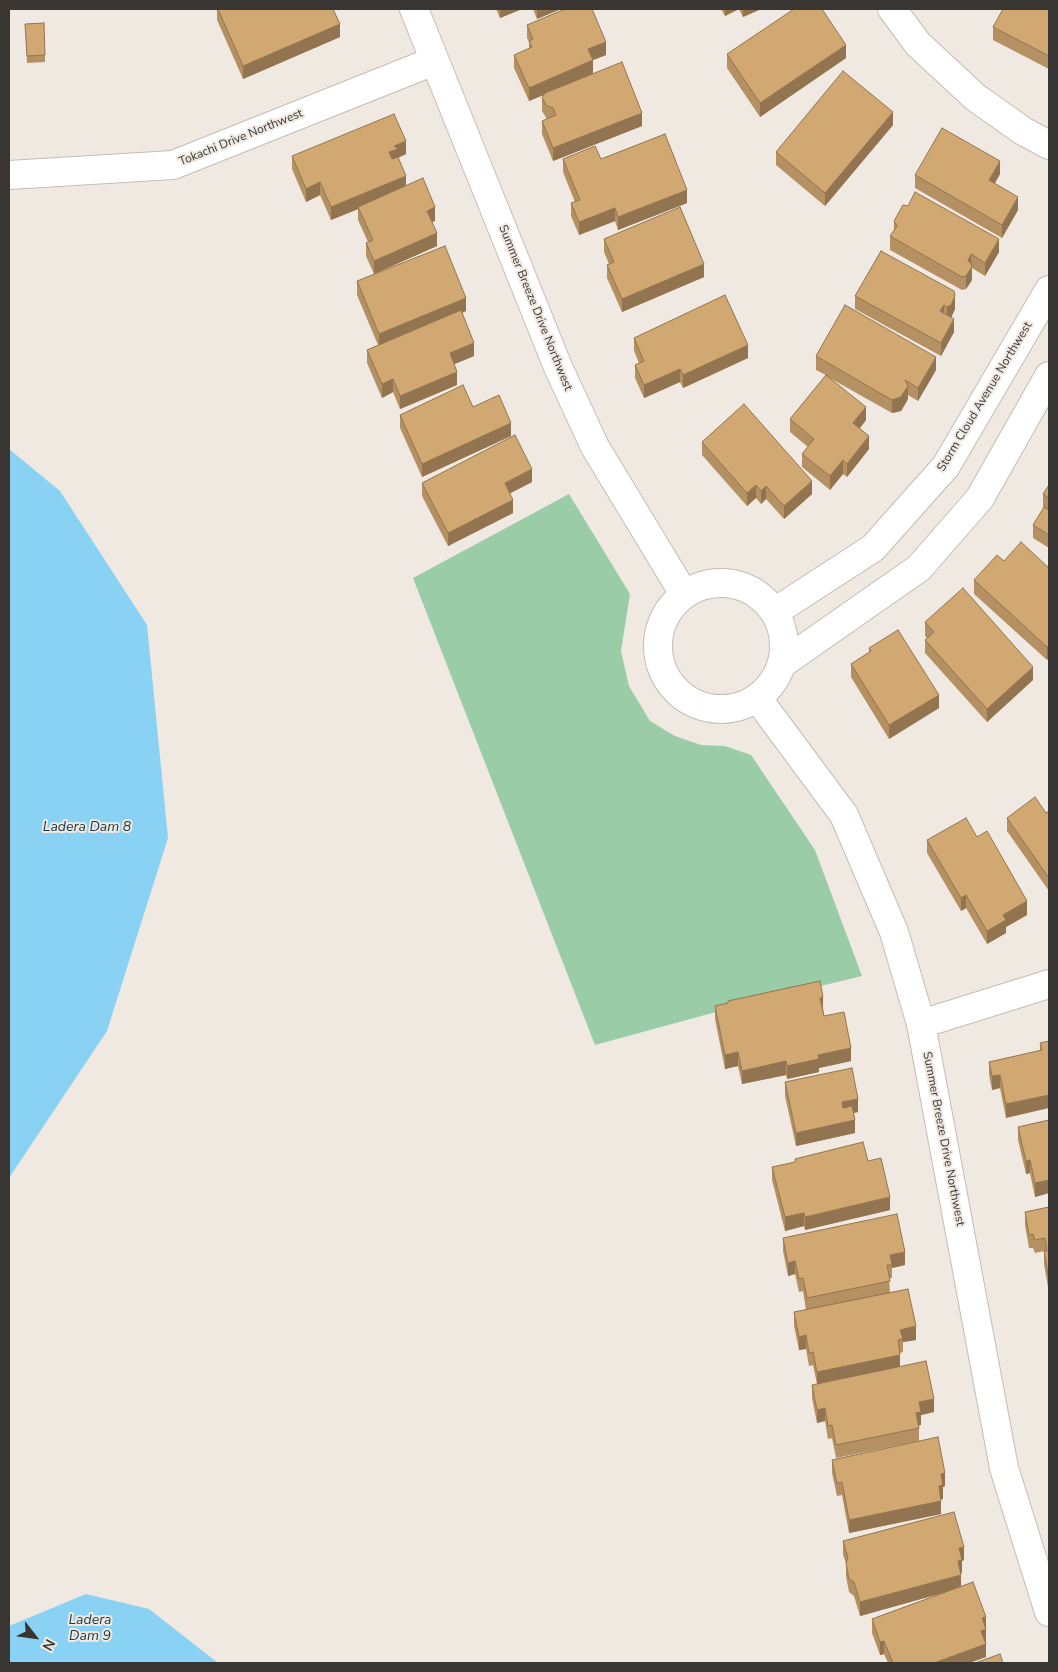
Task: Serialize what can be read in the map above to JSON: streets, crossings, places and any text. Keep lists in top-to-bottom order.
{
  "streets": {
    "street": ["Tokachi Drive Northwest", "Summer Breeze Drive Northwest", "Storm Cloud Avenue Northwest"]
  },
  "crossings": [
    ["Tokachi Drive Northwest", "Summer Breeze Drive Northwest"],
    ["Summer Breeze Drive Northwest", "Storm Cloud Avenue Northwest"]
  ],
  "water": ["Ladera Dam 8", "Ladera Dam 9"],
  "north": "bottom right"
}
